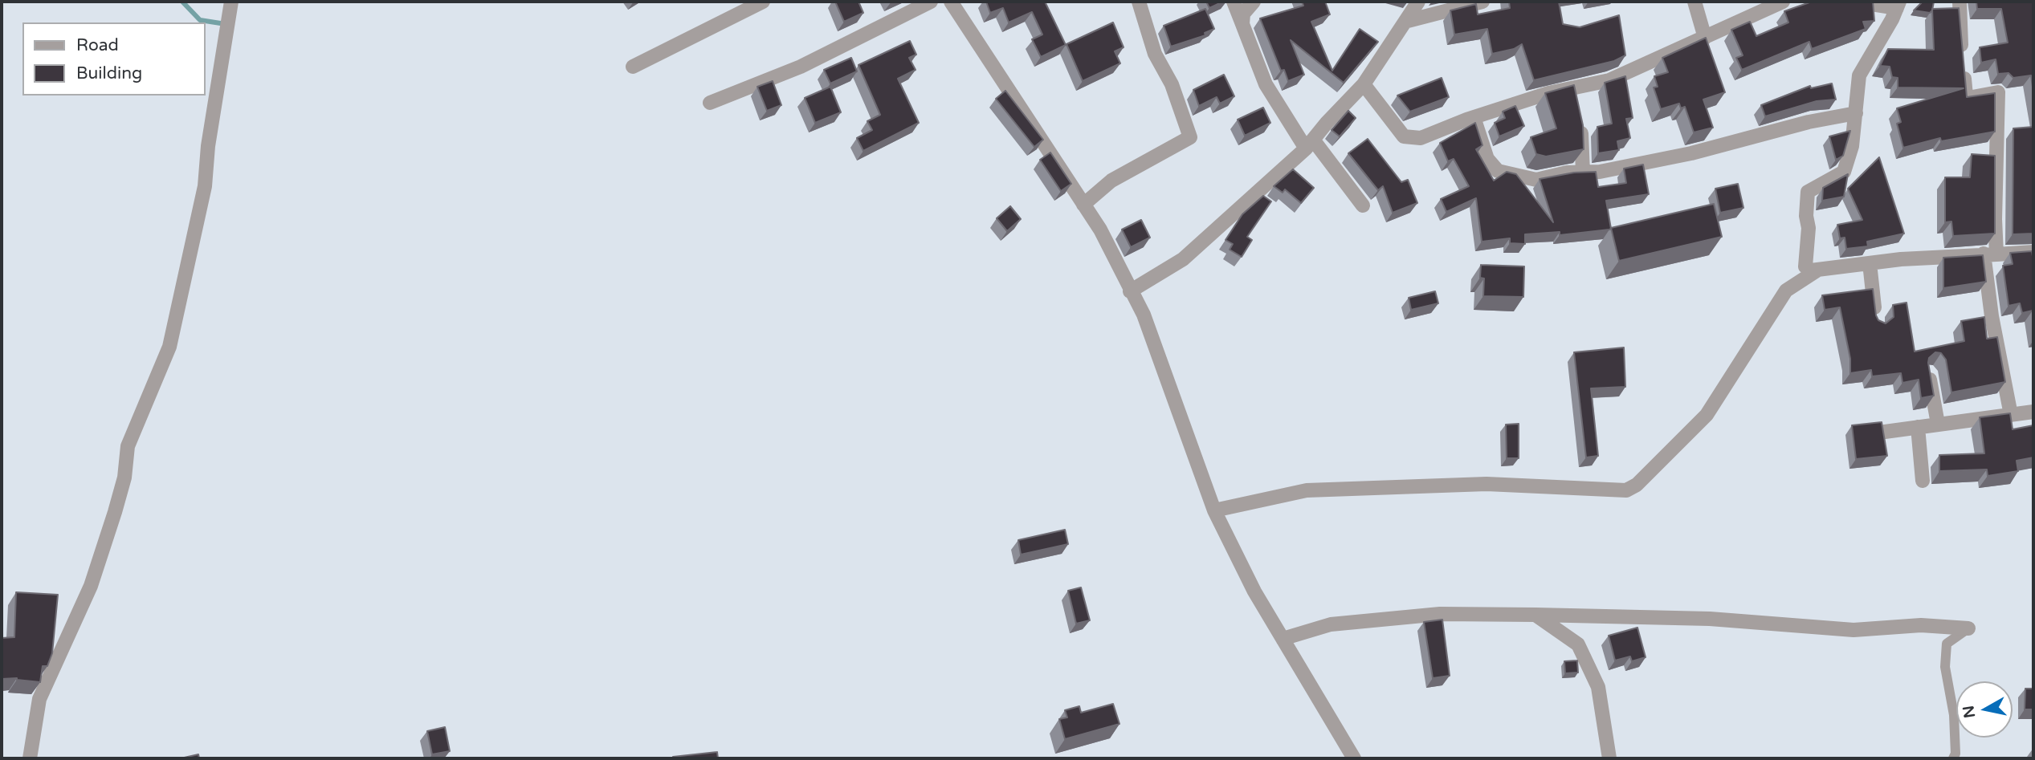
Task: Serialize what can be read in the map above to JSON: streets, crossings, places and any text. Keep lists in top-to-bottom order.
{
  "legend": ["Road", "Building"],
  "north": "left"
}
